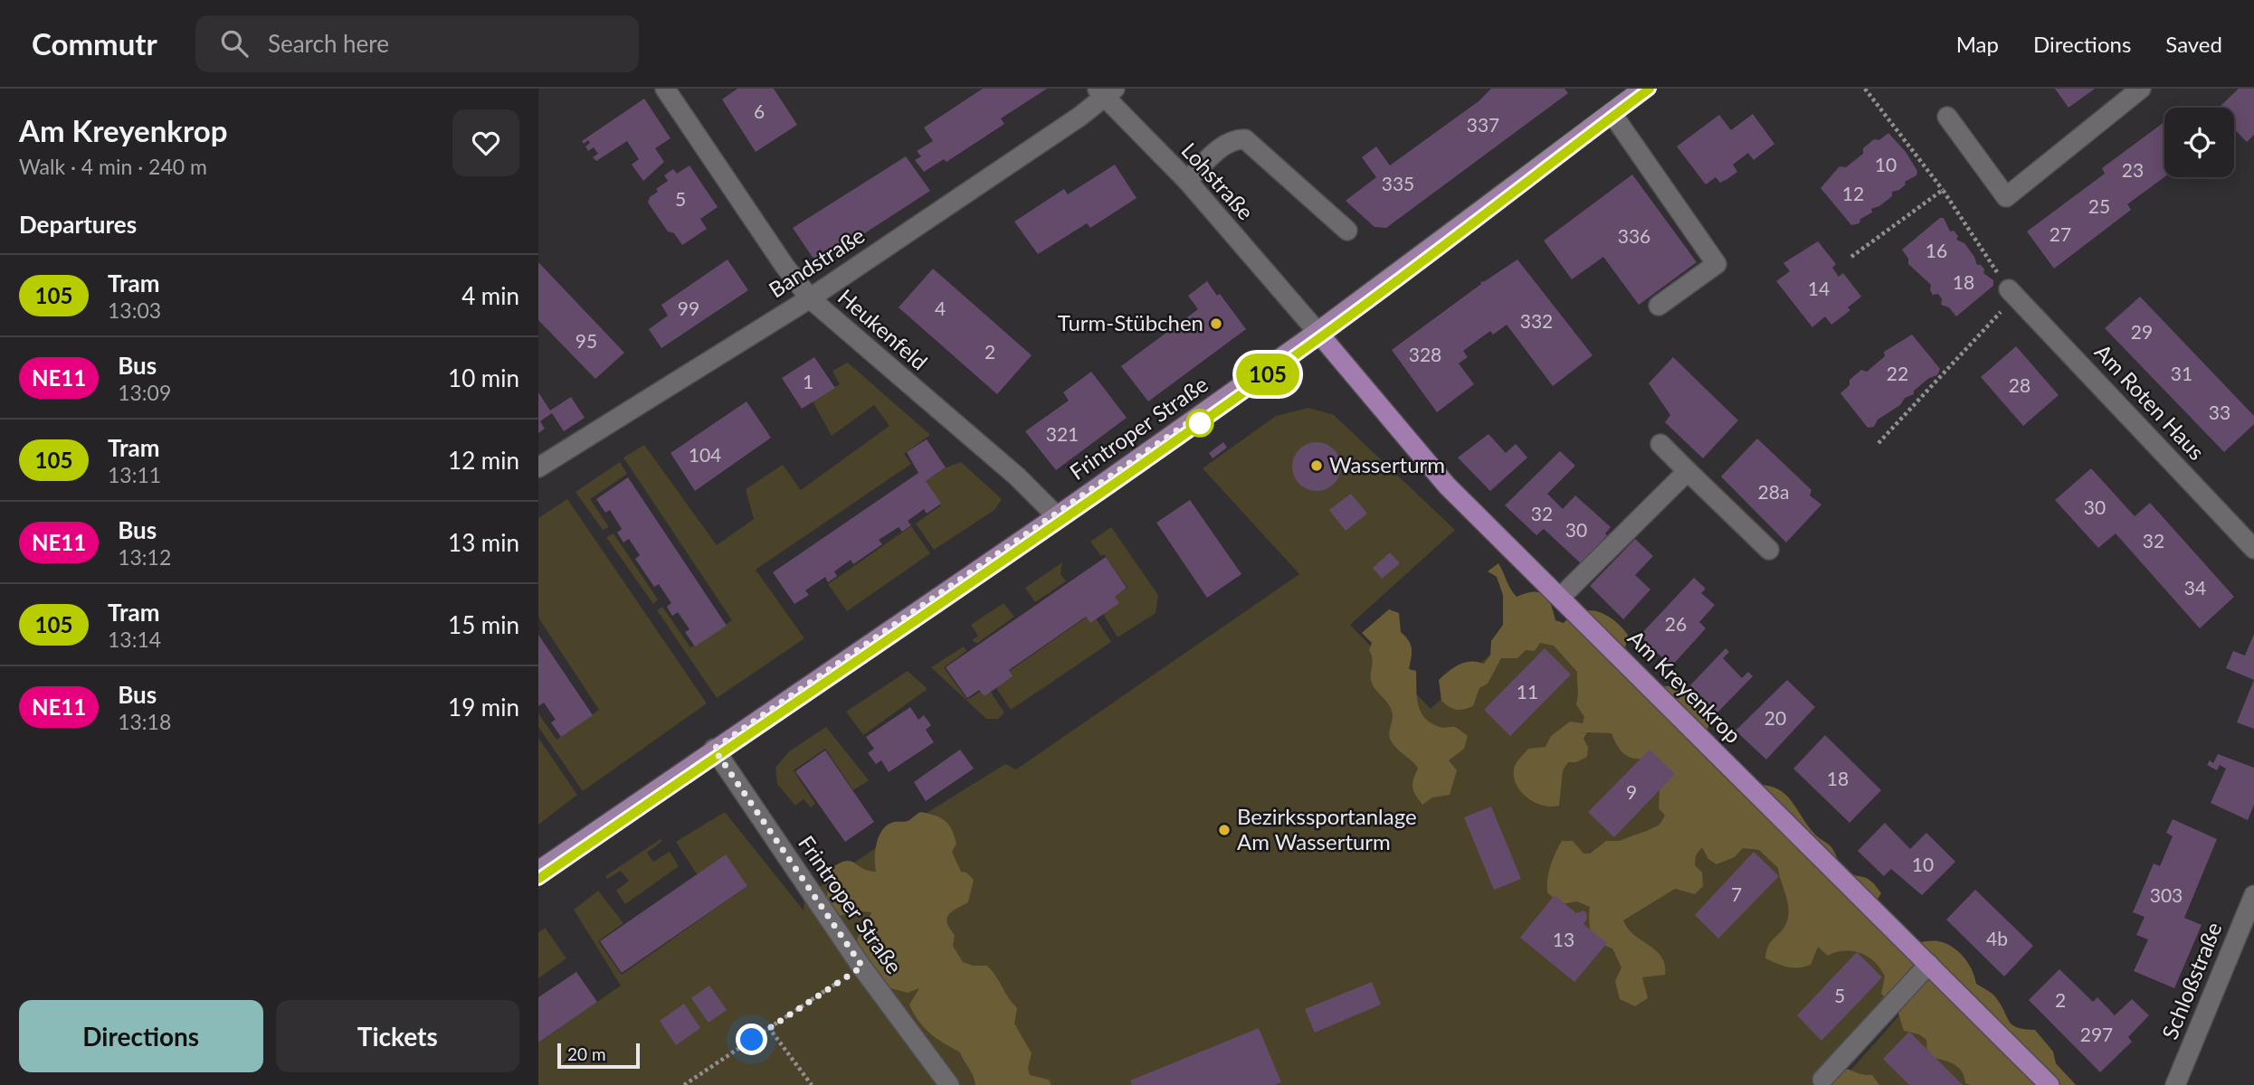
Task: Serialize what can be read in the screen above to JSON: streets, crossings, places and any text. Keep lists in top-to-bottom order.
{
  "streets": {
    "main road": ["Frintroper Straße", "Am Kreyenkrop"],
    "street": [
      "Lohstraße",
      "Bandstraße",
      "Heukenfeld",
      "Am Roten Haus",
      "Schloßstraße"
    ]
  },
  "crossings": [
    ["Lohstraße", "Bandstraße"],
    ["Lohstraße", "Am Kreyenkrop"],
    ["Bandstraße", "Heukenfeld"],
    ["Heukenfeld", "Frintroper Straße"],
    ["Frintroper Straße", "Am Kreyenkrop"]
  ],
  "places": ["Turm-Stübchen", "Wasserturm", "Bezirkssportanlage Am Wasserturm"],
  "lines": ["tram line 105"],
  "house_numbers": [
    "6",
    "337",
    "10",
    "23",
    "335",
    "12",
    "5",
    "25",
    "27",
    "336",
    "16",
    "18",
    "14",
    "99",
    "4",
    "332",
    "29",
    "95",
    "2",
    "328",
    "22",
    "31",
    "1",
    "28",
    "33",
    "321",
    "104",
    "28a",
    "30",
    "32",
    "30",
    "32",
    "34",
    "26",
    "11",
    "20",
    "18",
    "9",
    "10",
    "7",
    "303",
    "4b",
    "13",
    "5",
    "2",
    "297"
  ],
  "scale_bar": "20 m",
  "page": {
    "header": "Commutr",
    "search": "Search here",
    "nav": ["Map", "Directions", "Saved"],
    "heading": [
      ["Am Kreyenkrop", "Walk · 4 min · 240 m"],
      "Departures"
    ],
    "on_map": "105",
    "list": [
      {
        "mark": "105",
        "name": "Tram",
        "note": "13:03",
        "value": "4 min"
      },
      {
        "mark": "NE11",
        "name": "Bus",
        "note": "13:09",
        "value": "10 min"
      },
      {
        "mark": "105",
        "name": "Tram",
        "note": "13:11",
        "value": "12 min"
      },
      {
        "mark": "NE11",
        "name": "Bus",
        "note": "13:12",
        "value": "13 min"
      },
      {
        "mark": "105",
        "name": "Tram",
        "note": "13:14",
        "value": "15 min"
      },
      {
        "mark": "NE11",
        "name": "Bus",
        "note": "13:18",
        "value": "19 min"
      }
    ],
    "buttons": ["Directions", "Tickets"],
    "scale": "20 m"
  }
}
